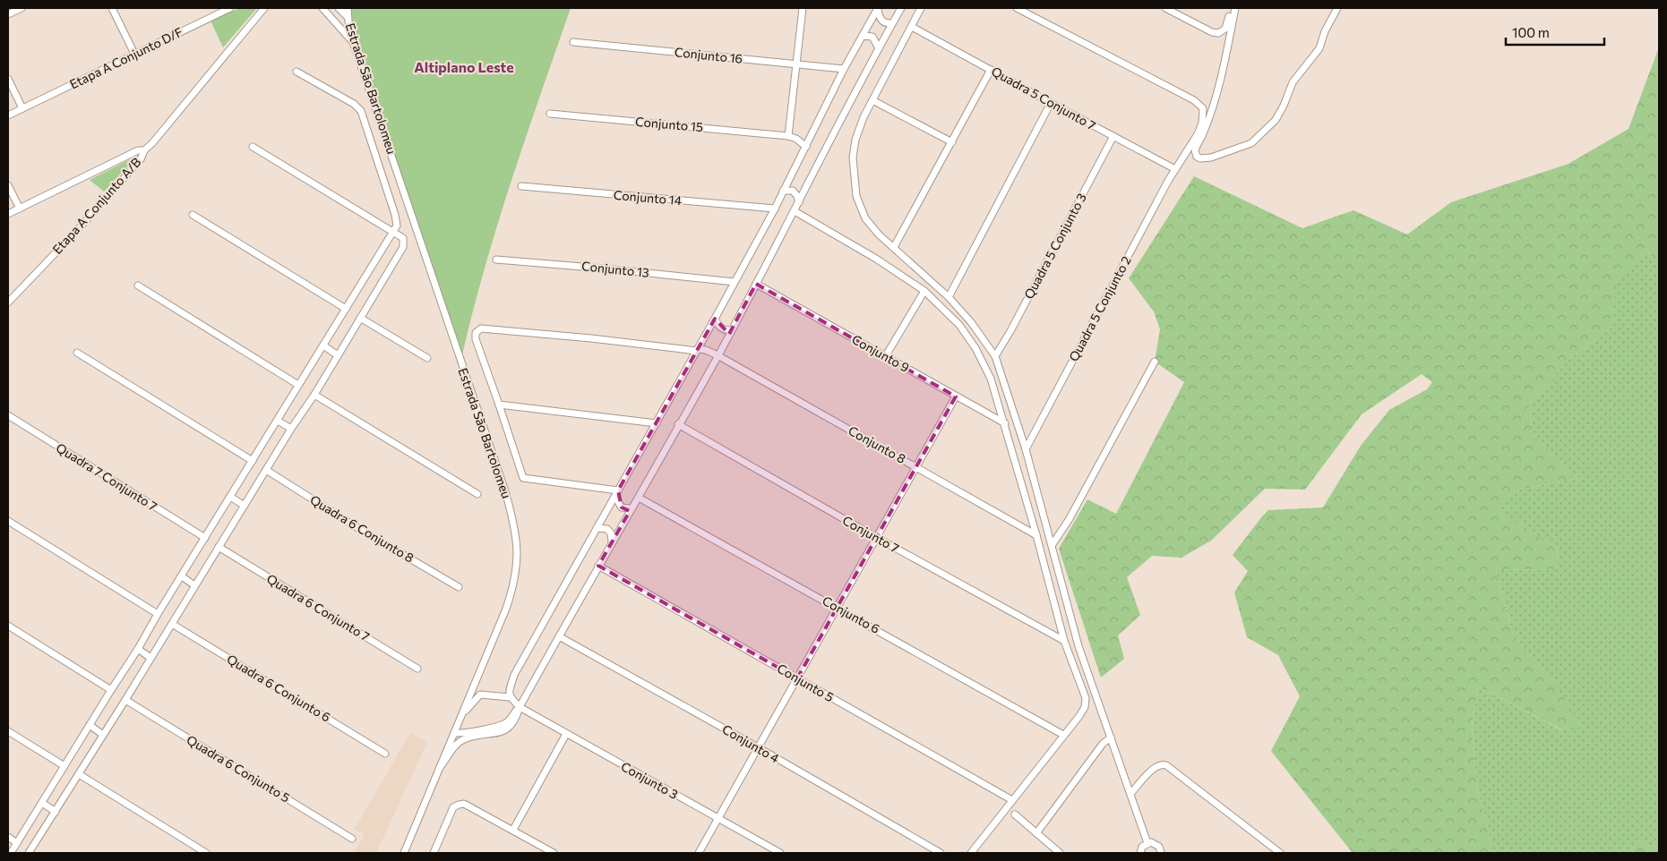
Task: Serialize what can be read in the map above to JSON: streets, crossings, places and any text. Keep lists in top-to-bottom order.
{
  "streets": {
    "street": [
      "Conjunto 16",
      "Etapa A Conjunto D/F",
      "Estrada São Bartolomeu",
      "Quadra 5 Conjunto 7",
      "Conjunto 15",
      "Conjunto 14",
      "Etapa A Conjunto A/B",
      "Quadra 5 Conjunto 3",
      "Conjunto 13",
      "Quadra 5 Conjunto 2",
      "Conjunto 9",
      "Conjunto 8",
      "Quadra 7 Conjunto 7",
      "Quadra 6 Conjunto 8",
      "Conjunto 7",
      "Quadra 6 Conjunto 7",
      "Conjunto 6",
      "Conjunto 5",
      "Quadra 6 Conjunto 6",
      "Conjunto 4",
      "Quadra 6 Conjunto 5",
      "Conjunto 3"
    ]
  },
  "crossings": [
    ["Quadra 5 Conjunto 7", "Quadra 5 Conjunto 3"],
    ["Quadra 5 Conjunto 7", "Quadra 5 Conjunto 2"]
  ],
  "districts": ["Altiplano Leste"],
  "scale_bar": "100 m"
}
